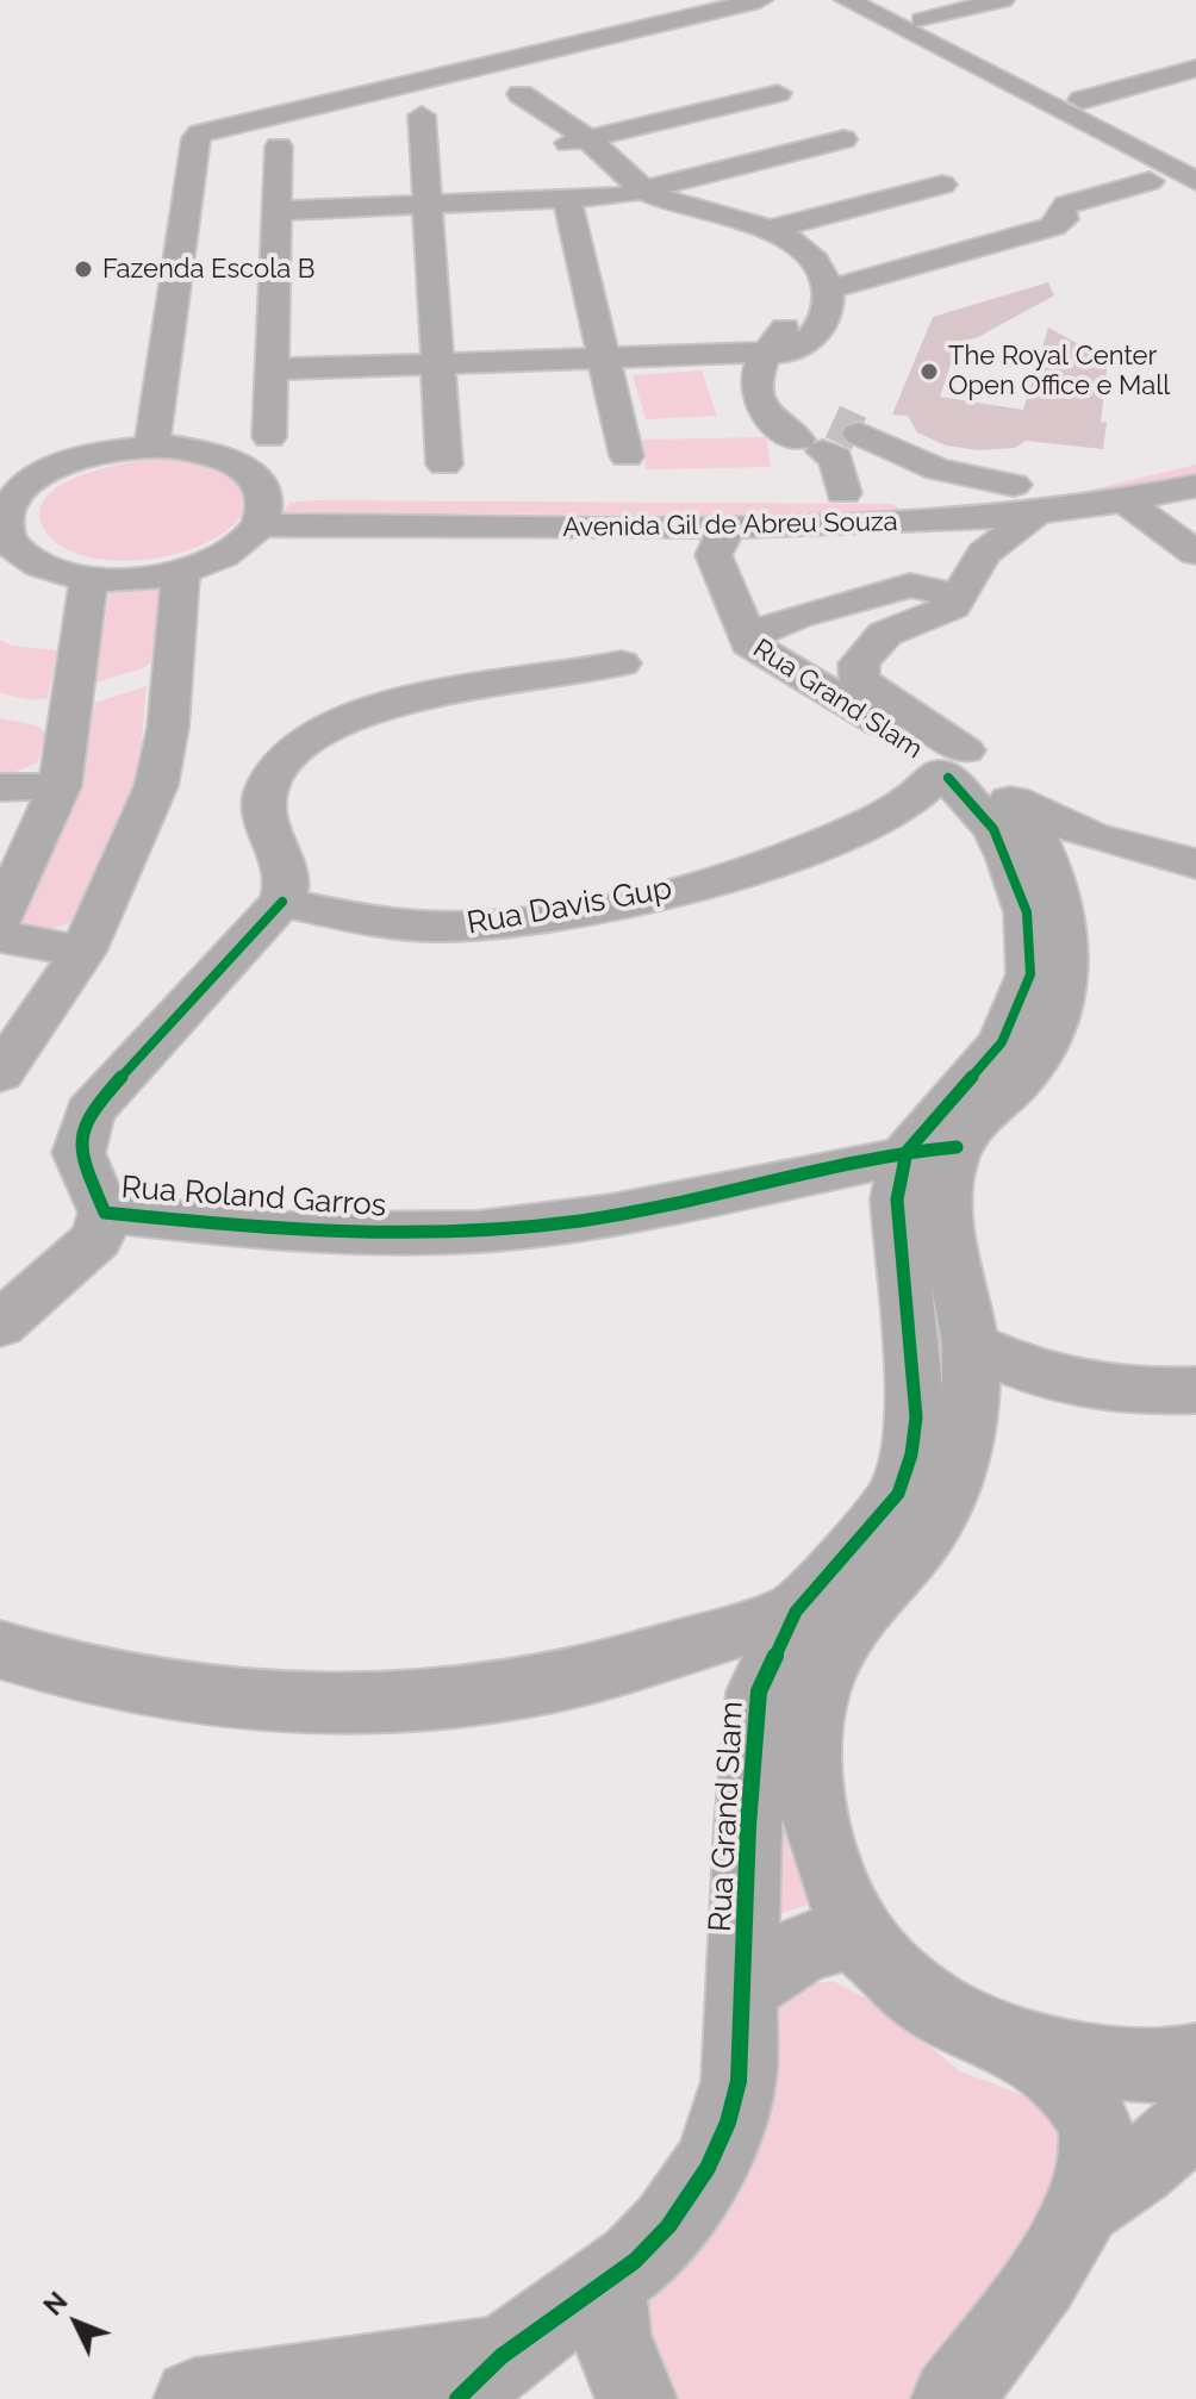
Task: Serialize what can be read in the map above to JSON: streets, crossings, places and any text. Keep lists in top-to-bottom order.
{
  "streets": {
    "street": [
      "Avenida Gil de Abreu Souza",
      "Rua Grand Slam",
      "Rua Davis Gup",
      "Rua Roland Garros"
    ]
  },
  "crossings": [
    ["Avenida Gil de Abreu Souza", "Rua Grand Slam"],
    ["Rua Grand Slam", "Rua Davis Gup"],
    ["Rua Grand Slam", "Rua Roland Garros"],
    ["Rua Davis Gup", "Rua Roland Garros"]
  ],
  "places": ["Fazenda Escola B", "The Royal Center Open Office e Mall"],
  "north": "top left"
}
